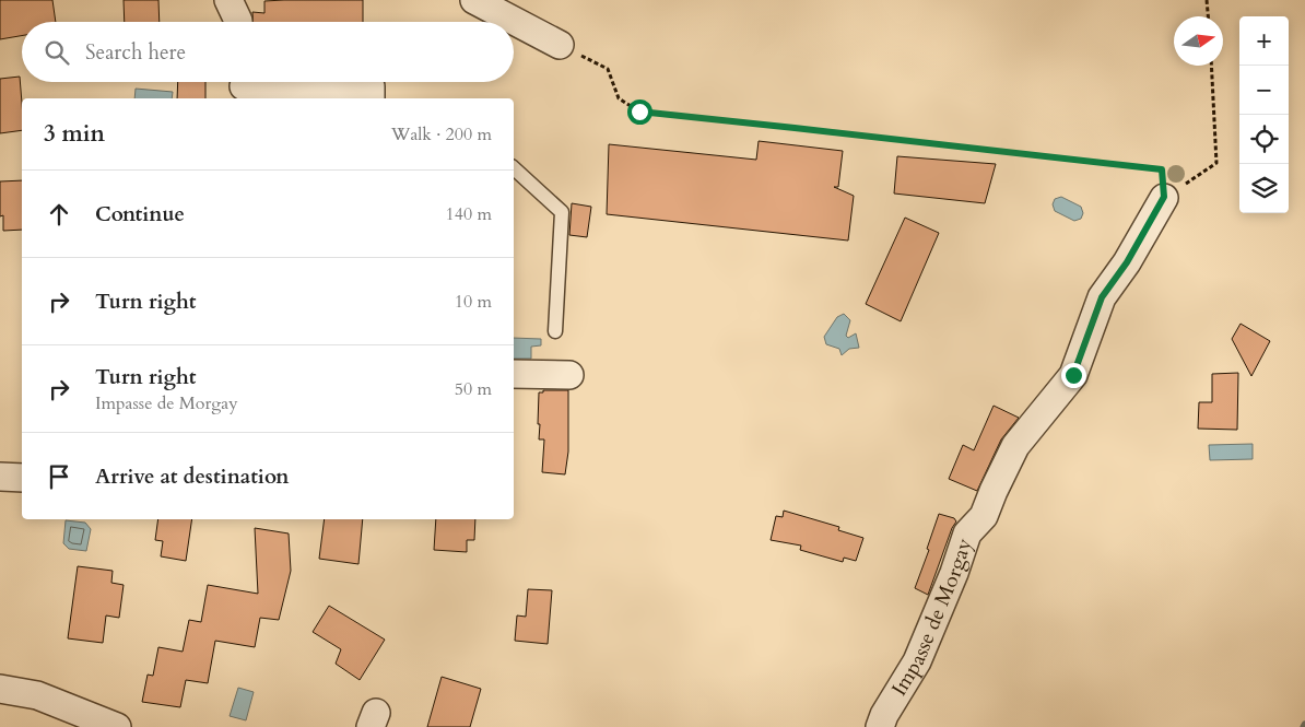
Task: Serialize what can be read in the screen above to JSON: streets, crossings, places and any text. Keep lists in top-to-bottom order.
{
  "streets": {
    "street": ["Impasse de Morgay"]
  },
  "north": "right",
  "page": {
    "map_buttons": ["+", "−"],
    "search": "Search here",
    "heading": ["3 min", "Walk · 200 m"],
    "list": [
      ["Continue", "140 m"],
      ["Turn right", "10 m"],
      ["Turn right", "Impasse de Morgay", "50 m"],
      "Arrive at destination"
    ]
  }
}
